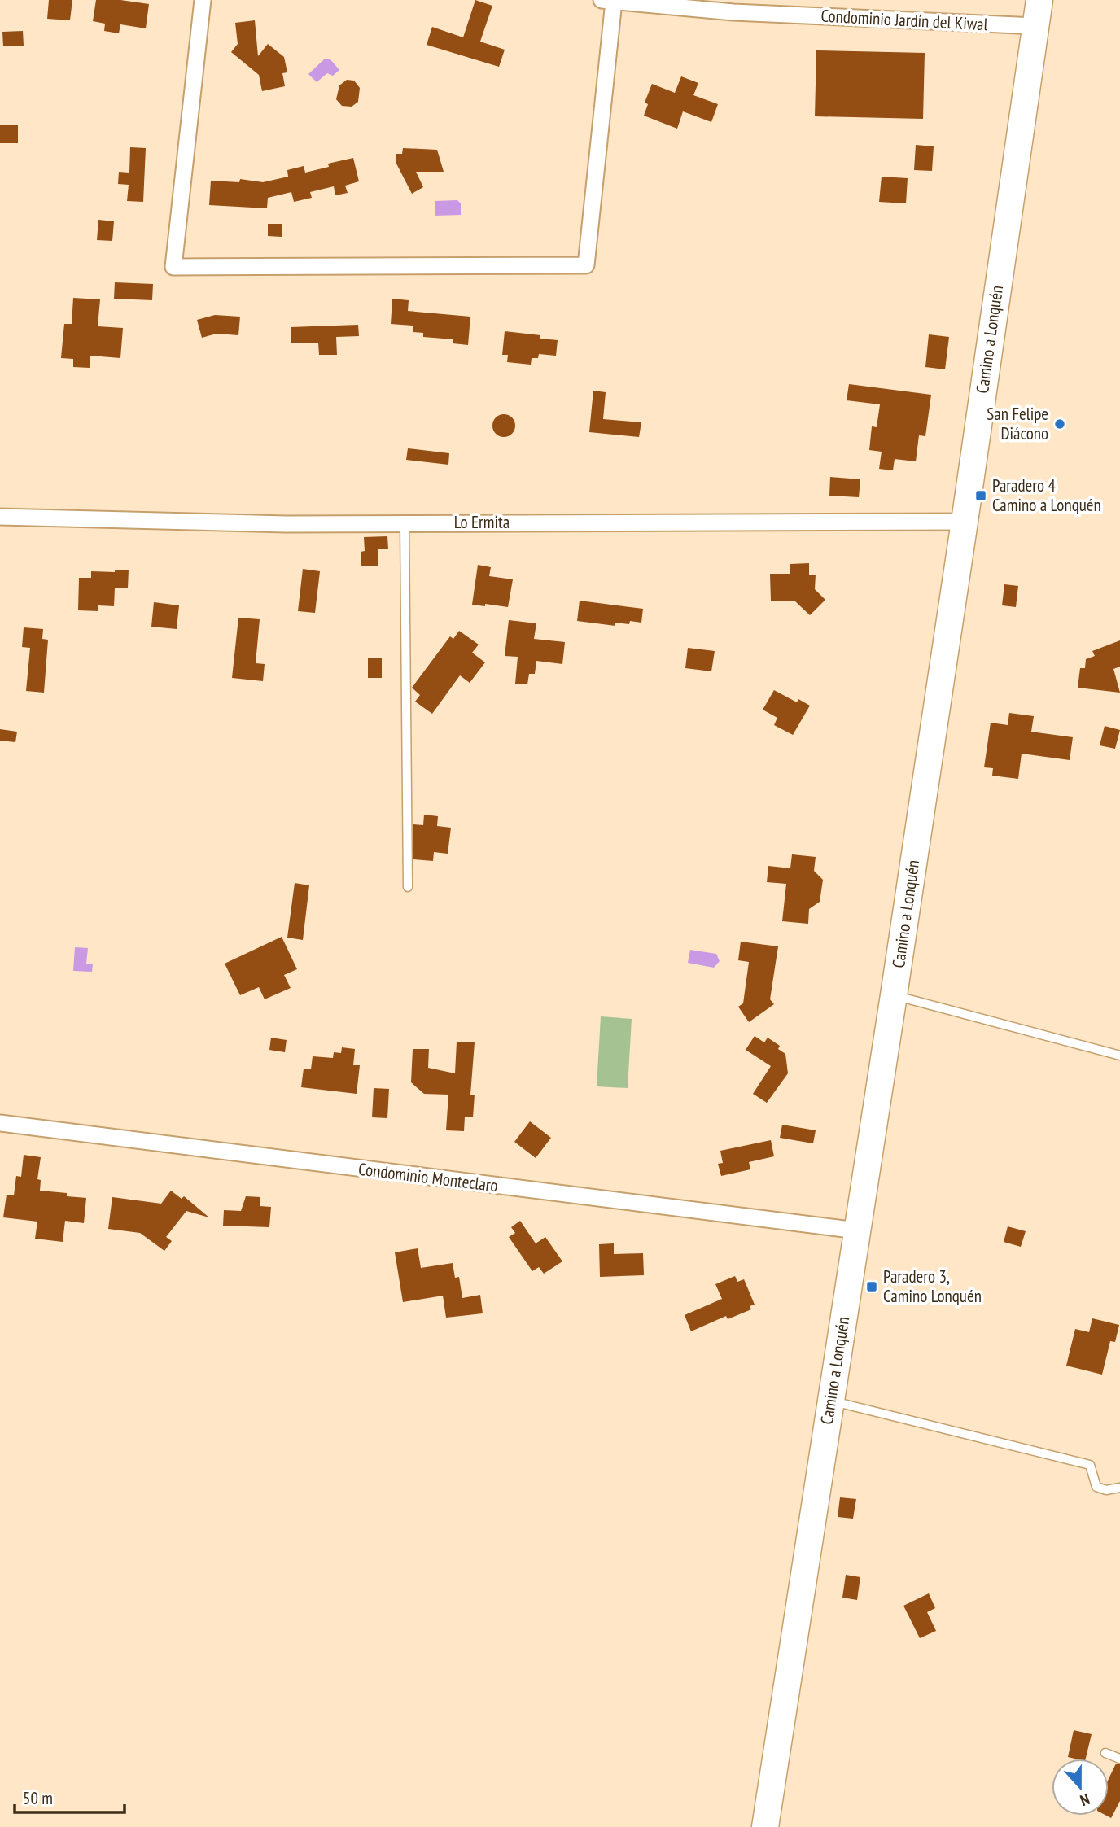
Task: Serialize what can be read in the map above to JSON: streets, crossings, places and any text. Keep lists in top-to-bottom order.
{
  "streets": {
    "main road": ["Camino a Lonquén"],
    "street": ["Condominio Jardín del Kiwal", "Lo Ermita", "Condominio Monteclaro"]
  },
  "crossings": [
    ["Condominio Jardín del Kiwal", "Camino a Lonquén"],
    ["Camino a Lonquén", "Lo Ermita"],
    ["Camino a Lonquén", "Condominio Monteclaro"]
  ],
  "places": {
    "other": ["San Felipe Diácono"],
    "transit": ["Paradero 4 Camino a Lonquén", "Paradero 3, Camino Lonquén"]
  },
  "scale_bar": "50 m",
  "north": "bottom"
}
